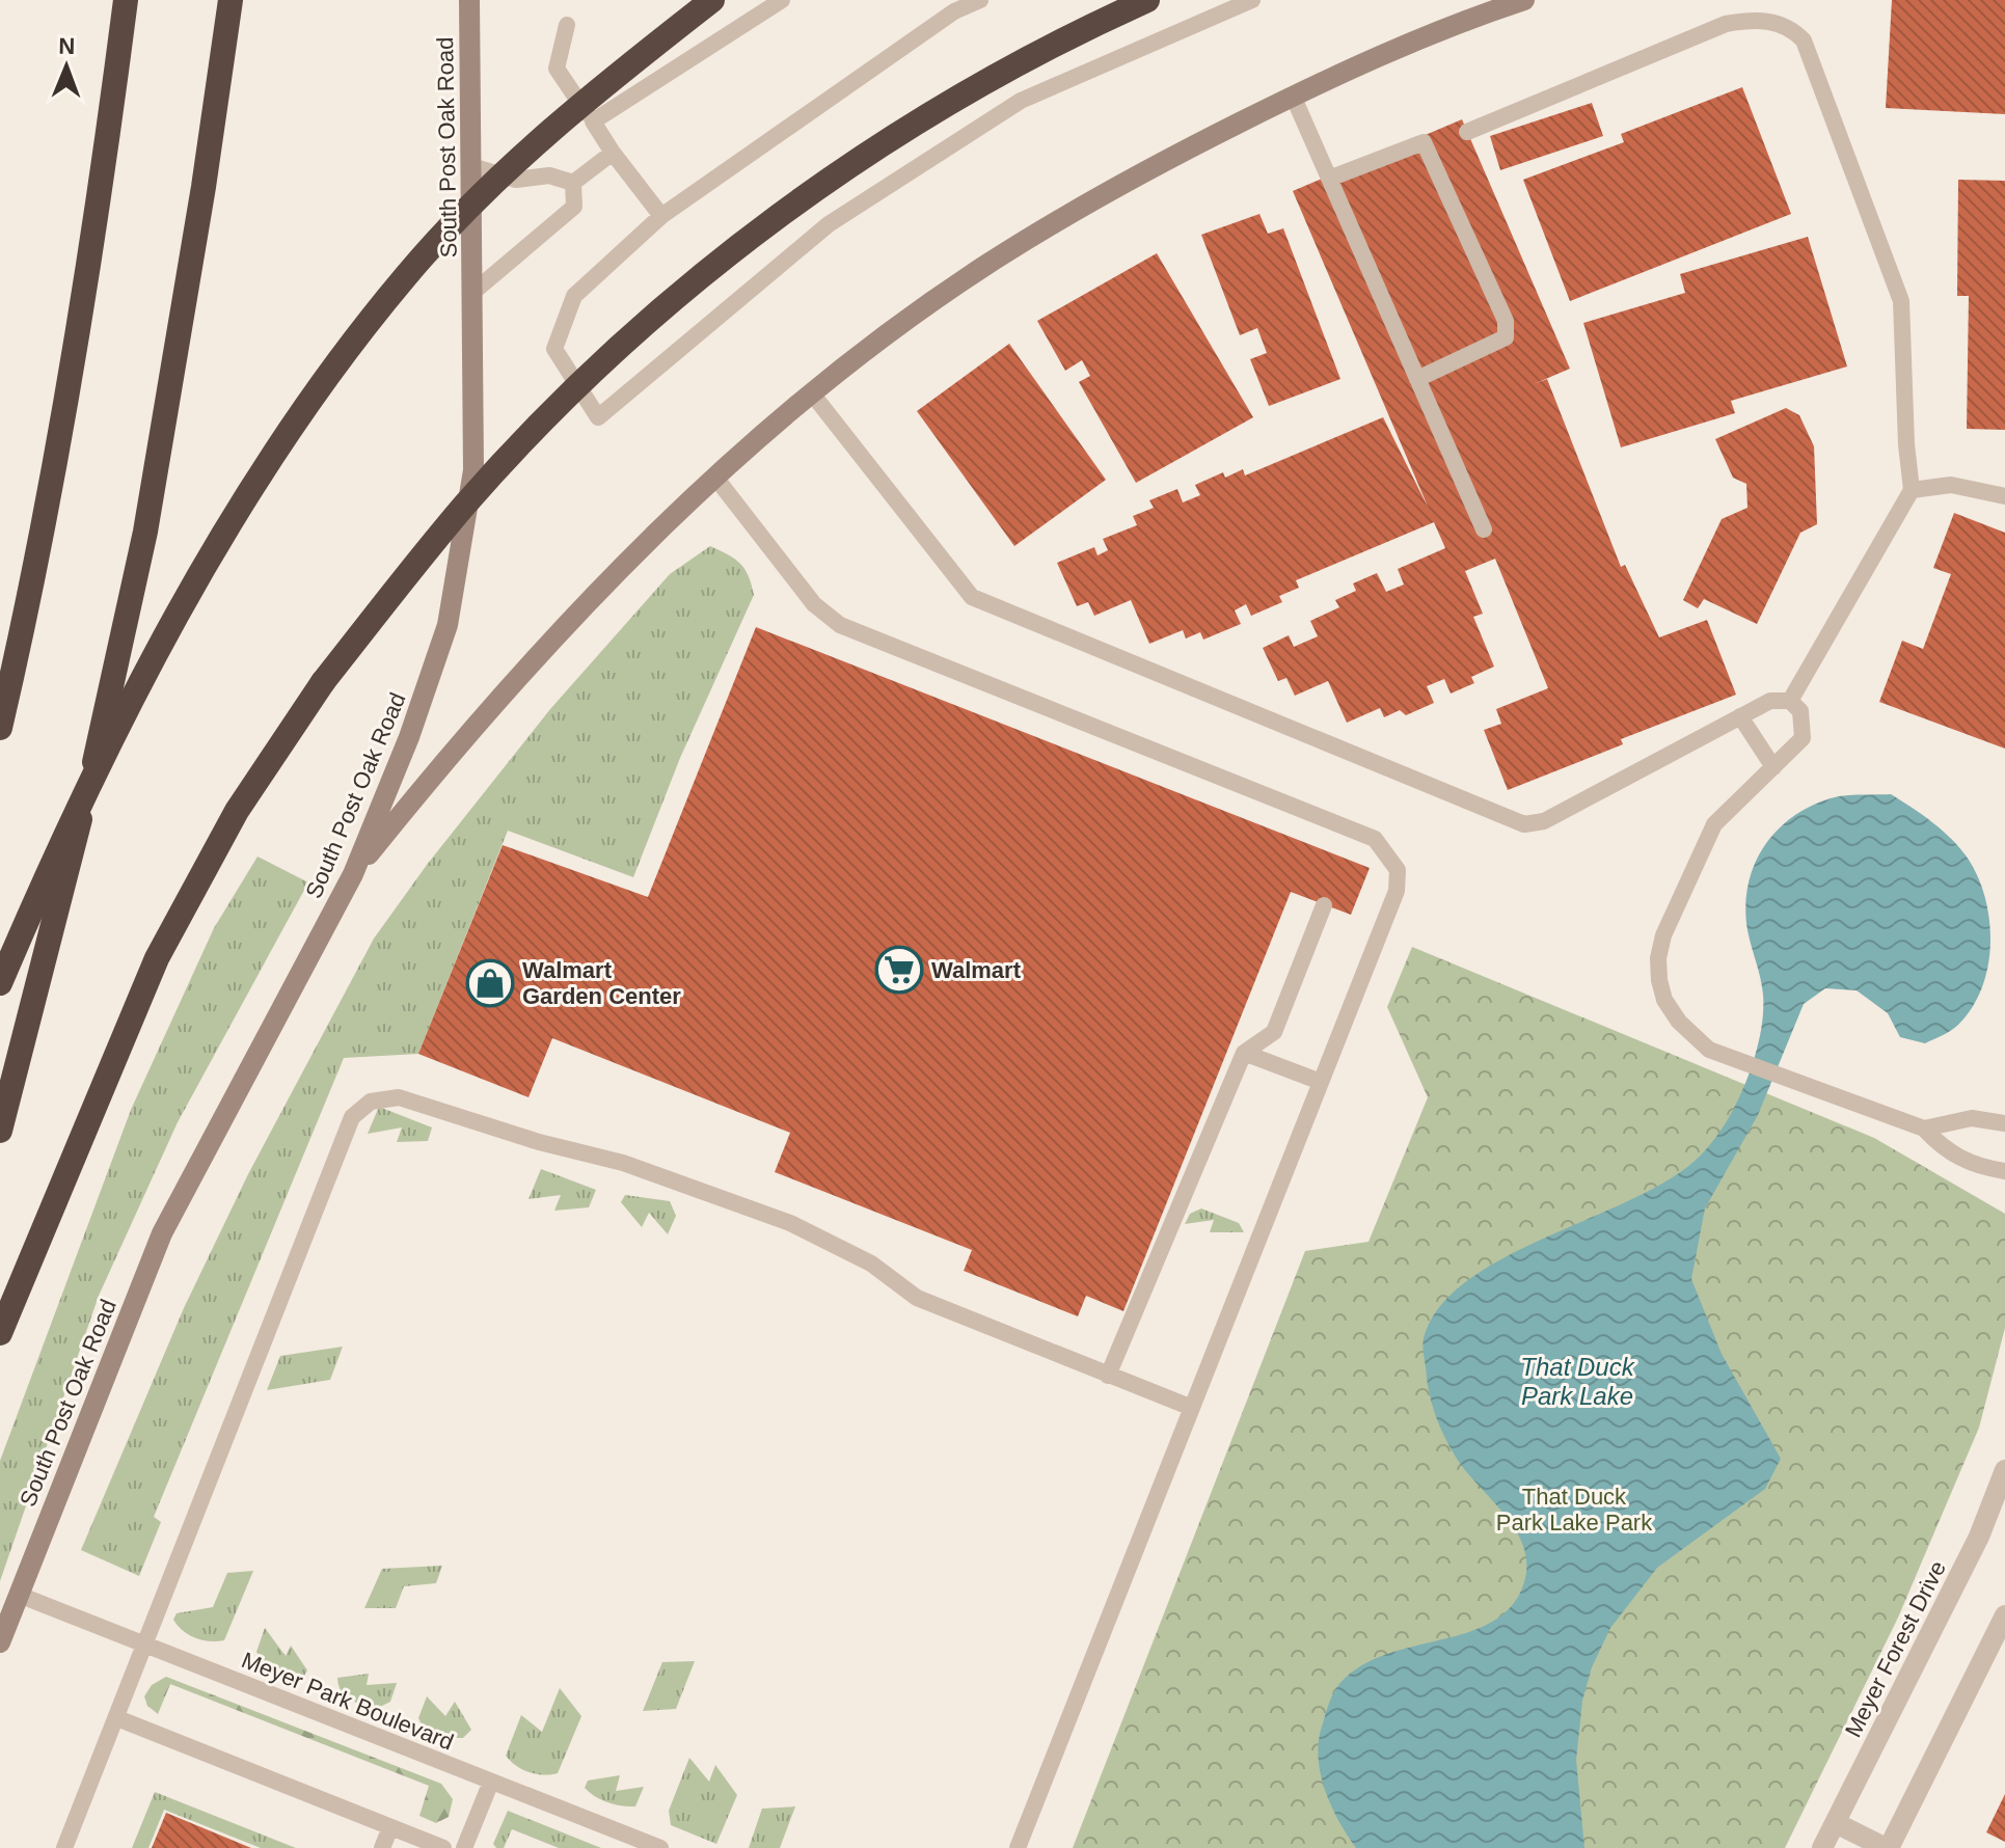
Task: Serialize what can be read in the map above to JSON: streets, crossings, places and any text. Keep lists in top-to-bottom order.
{
  "streets": {
    "main road": ["South Post Oak Road"],
    "street": ["Meyer Forest Drive"],
    "lane": ["Meyer Park Boulevard"]
  },
  "crossings": [
    ["South Post Oak Road", "Meyer Park Boulevard"]
  ],
  "water": ["That Duck Park Lake"],
  "parks": ["That Duck Park Lake Park"],
  "places": {
    "supermarket": ["Walmart"],
    "shop": ["Walmart Garden Center"]
  },
  "north": "top"
}
